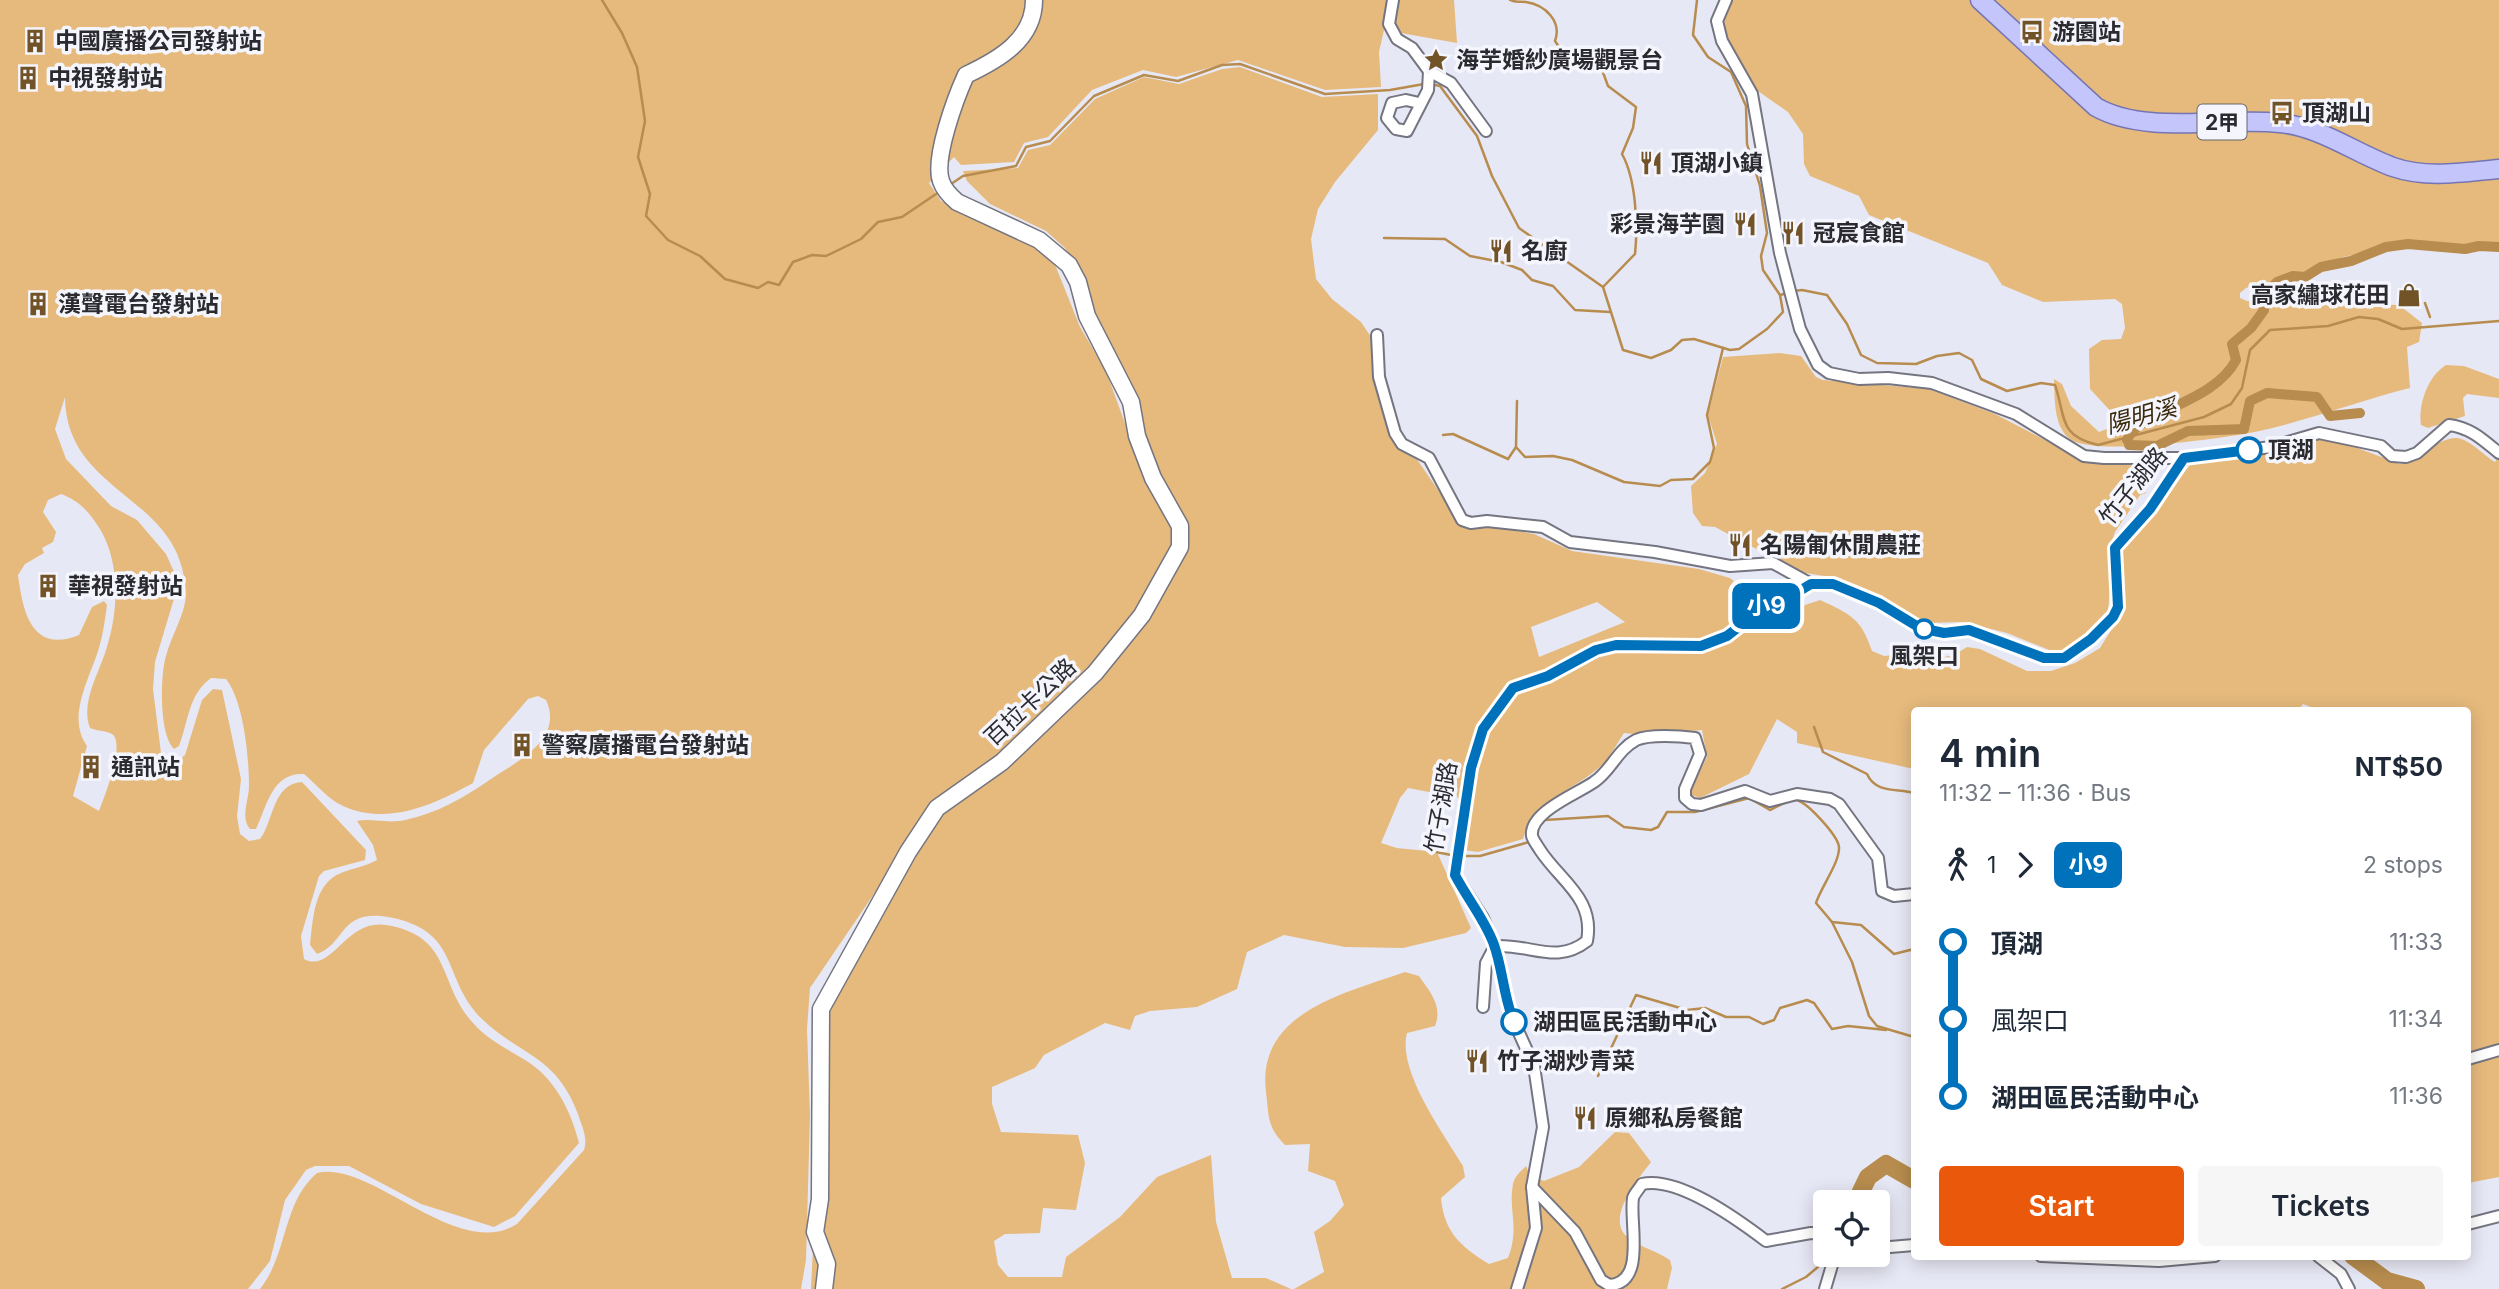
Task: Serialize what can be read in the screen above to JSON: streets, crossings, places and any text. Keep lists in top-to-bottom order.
{
  "streets": {
    "main road": ["2甲", "百拉卡公路"],
    "street": ["竹子湖路"]
  },
  "water": ["陽明溪"],
  "places": {
    "bus stop": ["游園站", "頂湖山"],
    "building": [
      "中國廣播公司發射站",
      "中視發射站",
      "漢聲電台發射站",
      "華視發射站",
      "警察廣播電台發射站",
      "通訊站"
    ],
    "place": ["海芋婚紗廣場觀景台"],
    "restaurant": [
      "頂湖小鎮",
      "彩景海芋園",
      "冠宸食館",
      "名廚",
      "名陽匍休閒農莊",
      "竹子湖炒青菜",
      "原鄉私房餐館"
    ],
    "shop": ["高家繡球花田"],
    "other": ["頂湖", "風架口", "湖田區民活動中心"]
  },
  "lines": ["bus line 小9"],
  "page": {
    "on_map": "小9",
    "heading": ["4 min", "11:32 – 11:36 · Bus", "NT$50"],
    "legs": ["1", "小9", "2 stops"],
    "list": [
      {
        "name": "頂湖",
        "value": "11:33"
      },
      {
        "name": "風架口",
        "value": "11:34"
      },
      {
        "name": "湖田區民活動中心",
        "value": "11:36"
      }
    ],
    "buttons": ["Start", "Tickets"]
  }
}
